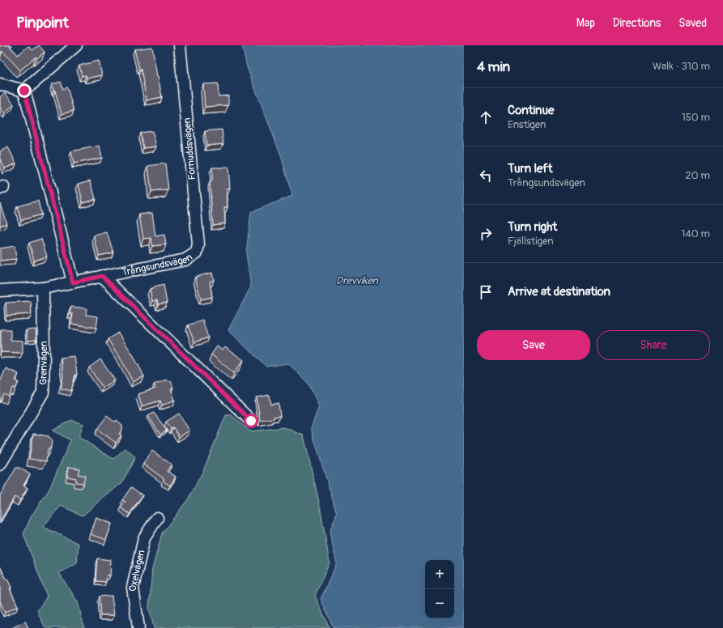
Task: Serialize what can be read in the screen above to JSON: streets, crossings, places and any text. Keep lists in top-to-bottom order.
{
  "streets": {
    "street": [
      "Fornuddsvägen",
      "Trångsundsvägen",
      "Grenvägen",
      "Oxelvägen"
    ]
  },
  "crossings": [
    ["Fornuddsvägen", "Trångsundsvägen"],
    ["Trångsundsvägen", "Grenvägen"]
  ],
  "water": ["Drevviken"],
  "page": {
    "header": "Pinpoint",
    "nav": ["Map", "Directions", "Saved"],
    "heading": ["4 min", "Walk · 310 m"],
    "list": [
      ["Continue", "Enstigen", "150 m"],
      ["Turn left", "Trångsundsvägen", "20 m"],
      ["Turn right", "Fjällstigen", "140 m"],
      "Arrive at destination"
    ],
    "buttons": ["Save", "Share"],
    "map_buttons": ["+", "−"]
  }
}
